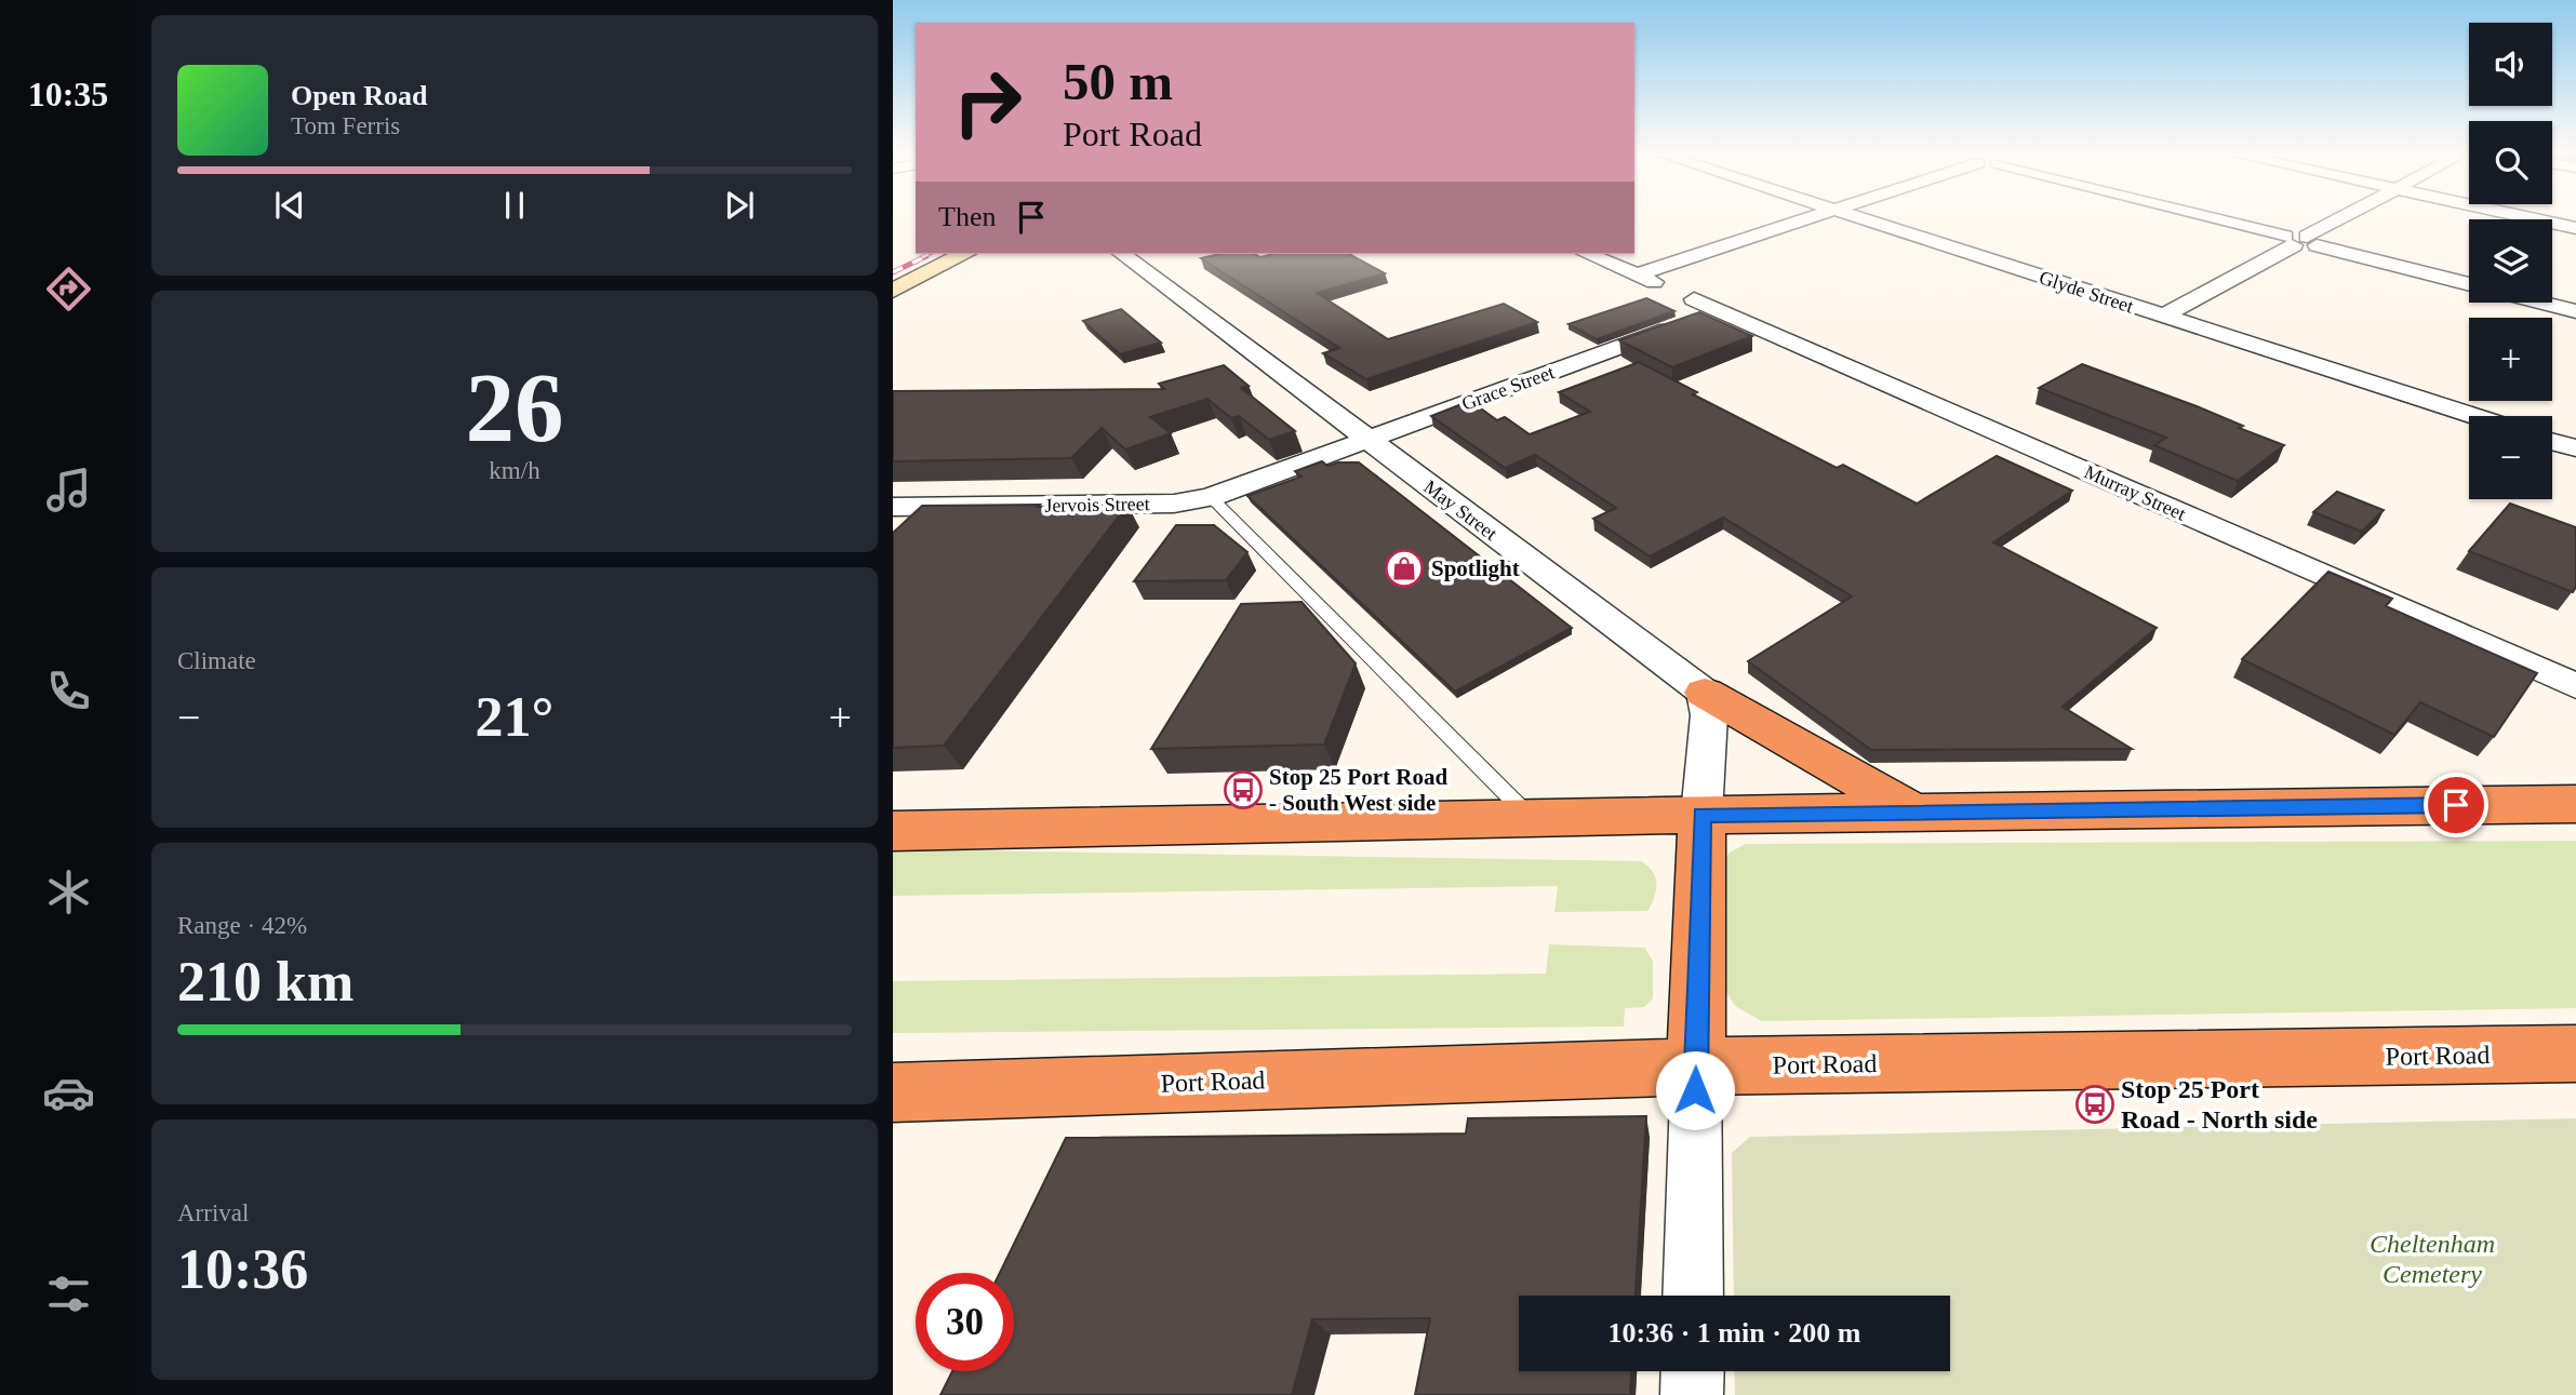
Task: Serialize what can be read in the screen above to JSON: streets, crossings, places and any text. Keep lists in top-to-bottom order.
{
  "streets": {
    "highway": ["Port Road"],
    "street": [
      "Glyde Street",
      "Grace Street",
      "Murray Street",
      "Jervois Street",
      "May Street"
    ]
  },
  "crossings": [
    ["Grace Street", "Murray Street"],
    ["Grace Street", "Jervois Street"],
    ["Grace Street", "May Street"]
  ],
  "parks": ["Cheltenham Cemetery"],
  "places": {
    "shop": ["Spotlight"],
    "bus stop": ["Stop 25 Port Road - South West side", "Stop 25 Port Road - North side"]
  },
  "page": {
    "tabs": "10:35",
    "map_buttons": ["+", "−"],
    "turn": ["50 m", "Port Road"],
    "song": ["Open Road", "Tom Ferris"],
    "then": "Then",
    "tile": [
      ["26", "km/h"],
      "Climate",
      ["Range · 42%", "210 km"],
      ["Arrival", "10:36"]
    ],
    "heat": ["−", "21°", "+"],
    "limit": "30",
    "trip": "10:36 · 1 min · 200 m"
  }
}
